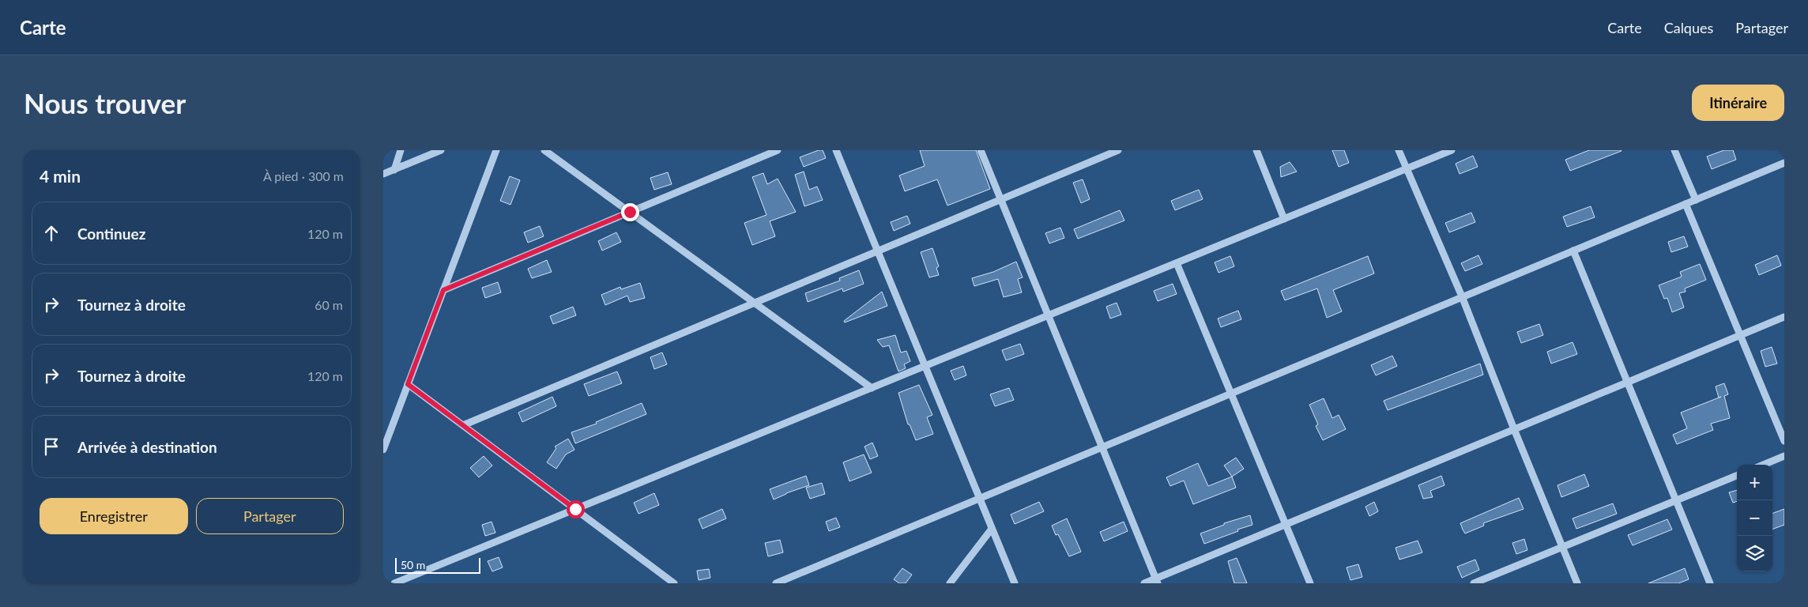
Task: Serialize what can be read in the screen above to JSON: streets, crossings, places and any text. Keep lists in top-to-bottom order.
{
  "scale_bar": "50 m",
  "page": {
    "header": "Carte",
    "nav": ["Carte", "Calques", "Partager"],
    "buttons": [
      "Itinéraire",
      ["Enregistrer", "Partager"]
    ],
    "title": "Nous trouver",
    "heading": ["4 min", "À pied · 300 m"],
    "list": [
      ["Continuez", "120 m"],
      ["Tournez à droite", "60 m"],
      ["Tournez à droite", "120 m"],
      "Arrivée à destination"
    ],
    "map_buttons": ["+", "−"],
    "scale": "50 m"
  }
}
